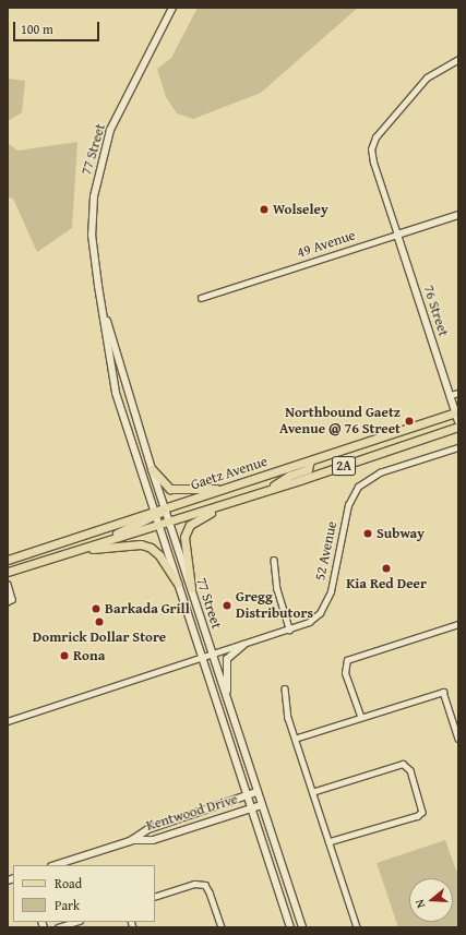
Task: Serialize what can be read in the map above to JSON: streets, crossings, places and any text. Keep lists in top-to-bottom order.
{
  "streets": {
    "main road": [
      "77 Street",
      "49 Avenue",
      "76 Street",
      "2A",
      "Gaetz Avenue",
      "Kentwood Drive"
    ],
    "street": ["52 Avenue"]
  },
  "crossings": [
    ["77 Street", "Gaetz Avenue"],
    ["77 Street", "52 Avenue"],
    ["77 Street", "Kentwood Drive"],
    ["49 Avenue", "76 Street"],
    ["76 Street", "Gaetz Avenue"]
  ],
  "places": [
    "Wolseley",
    "Northbound Gaetz Avenue @ 76 Street",
    "Subway",
    "Kia Red Deer",
    "Gregg Distributors",
    "Barkada Grill",
    "Domrick Dollar Store",
    "Rona"
  ],
  "legend": ["Road", "Park"],
  "scale_bar": "100 m",
  "north": "left"
}
